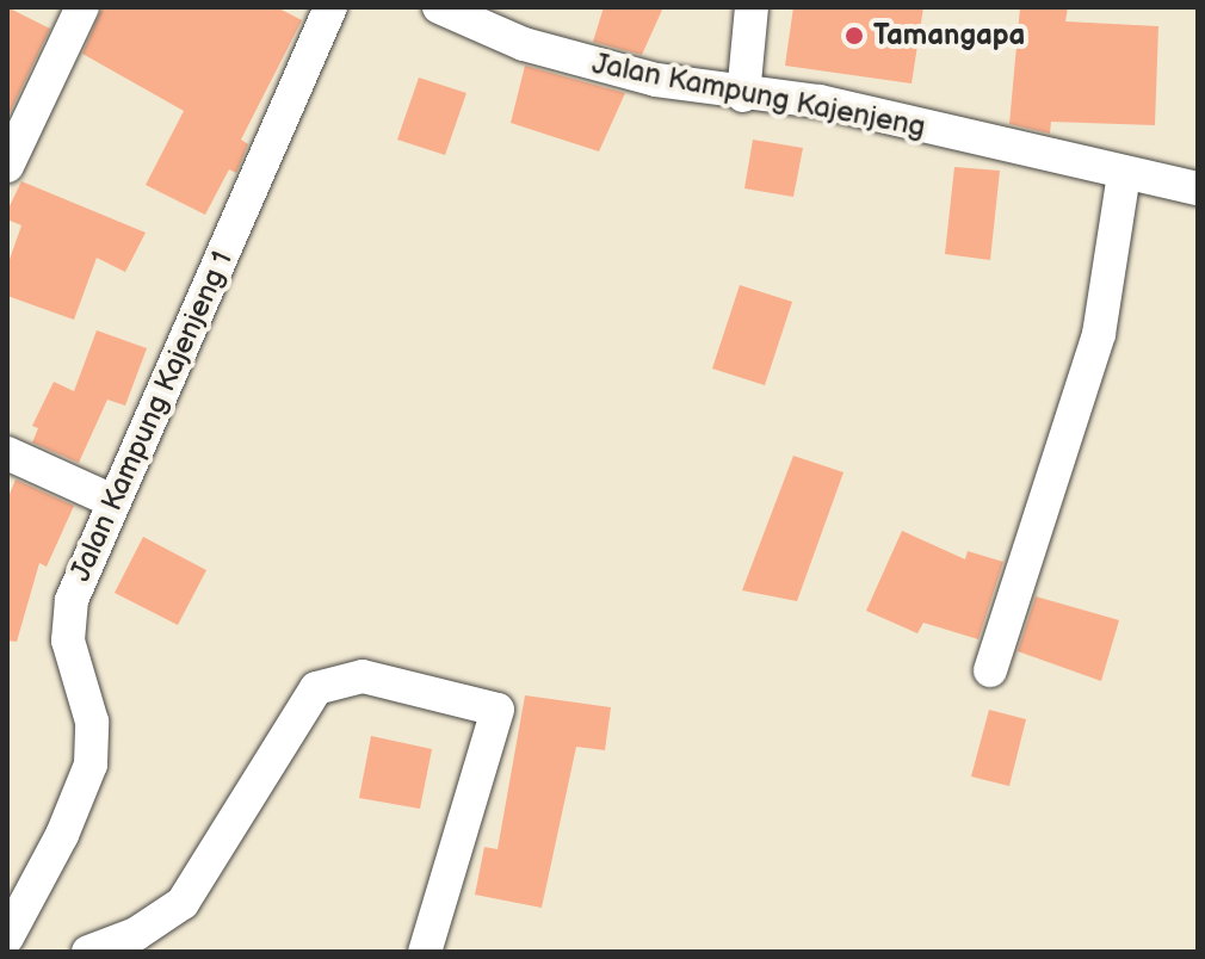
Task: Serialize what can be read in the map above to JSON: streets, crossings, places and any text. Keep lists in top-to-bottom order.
{
  "streets": {
    "street": ["Jalan Kampung Kajenjeng", "Jalan Kampung Kajenjeng 1"]
  },
  "places": ["Tamangapa"]
}
